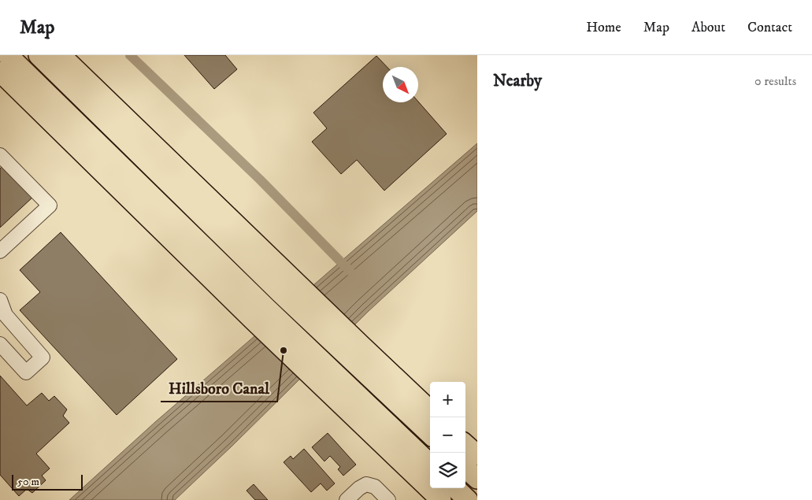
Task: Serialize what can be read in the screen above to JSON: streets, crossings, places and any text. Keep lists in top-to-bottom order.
{
  "places": ["Hillsboro Canal"],
  "scale_bar": "50 m",
  "north": "bottom right",
  "page": {
    "header": "Map",
    "nav": [
      "Home",
      "Map",
      "About",
      "Contact"
    ],
    "heading": ["Nearby", "0 results"],
    "map_buttons": ["+", "−"],
    "scale": "50 m"
  }
}
